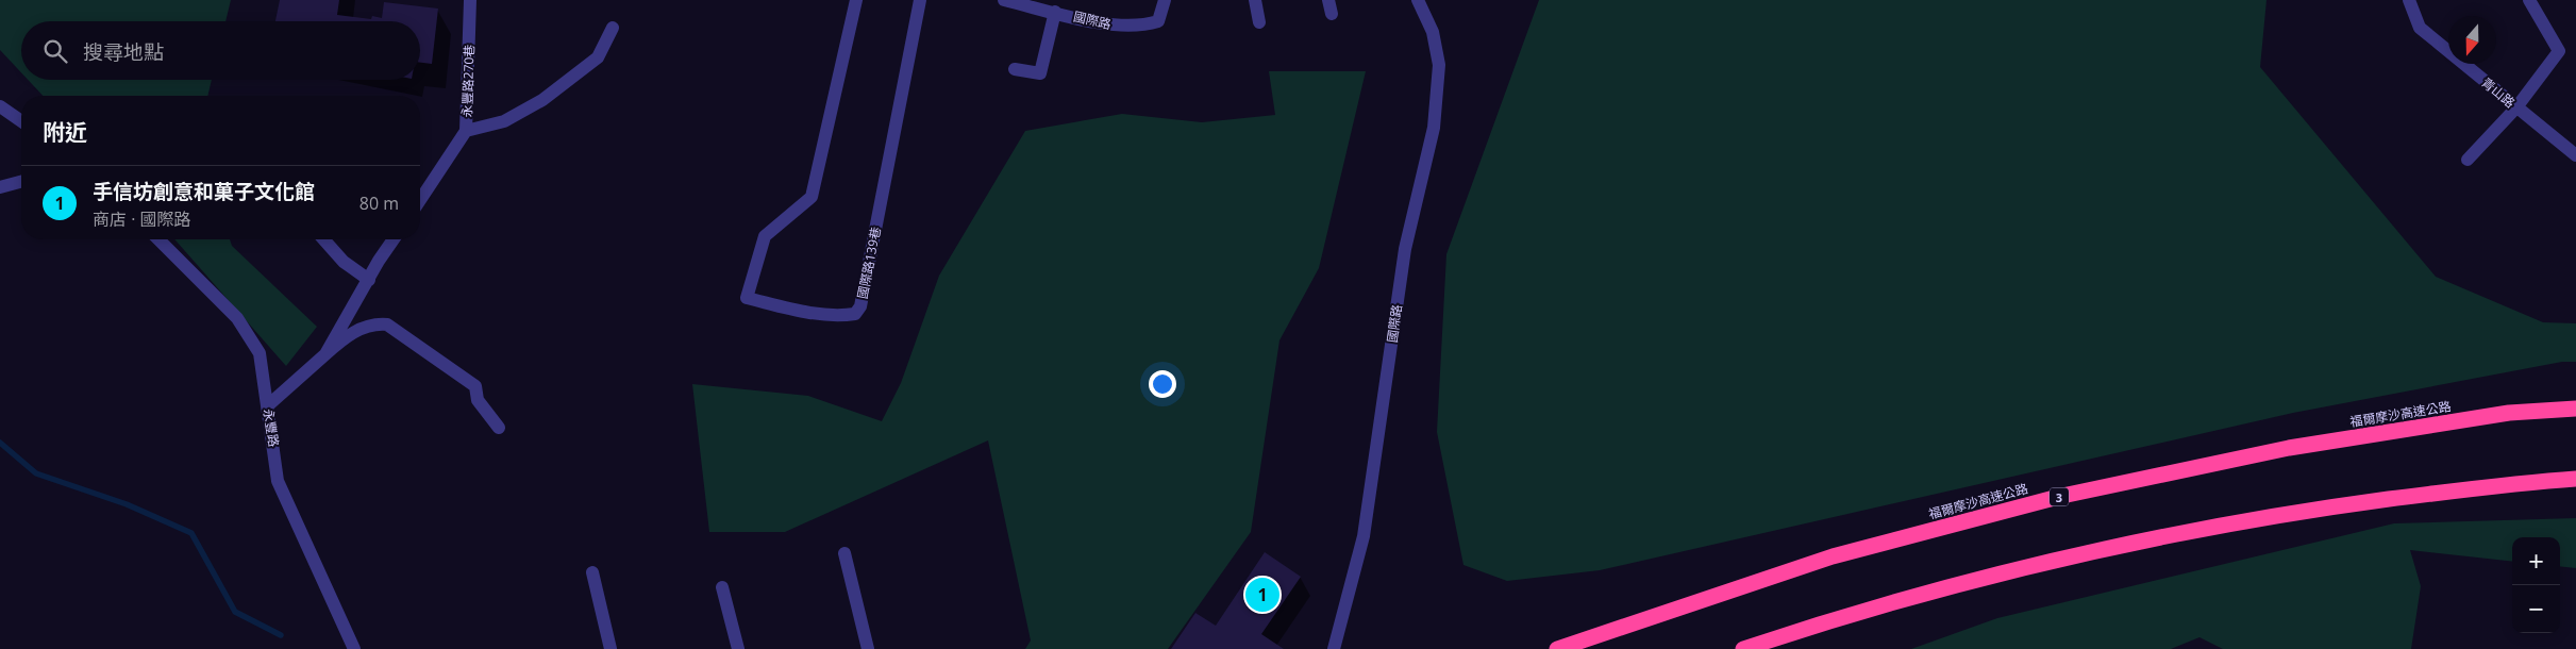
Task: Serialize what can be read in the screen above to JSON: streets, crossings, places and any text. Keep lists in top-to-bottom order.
{
  "streets": {
    "highway": ["福爾摩沙高速公路", "3"],
    "street": [
      "國際路",
      "永豐路270巷",
      "青山路",
      "國際路139巷",
      "永豐路"
    ]
  },
  "north": "bottom",
  "page": {
    "search": "搜尋地點",
    "heading": "附近",
    "list": [
      {
        "mark": "1",
        "name": "手信坊創意和菓子文化館",
        "note": "商店 · 國際路",
        "value": "80 m"
      }
    ],
    "map_buttons": ["+", "−"],
    "pins": "1"
  }
}
